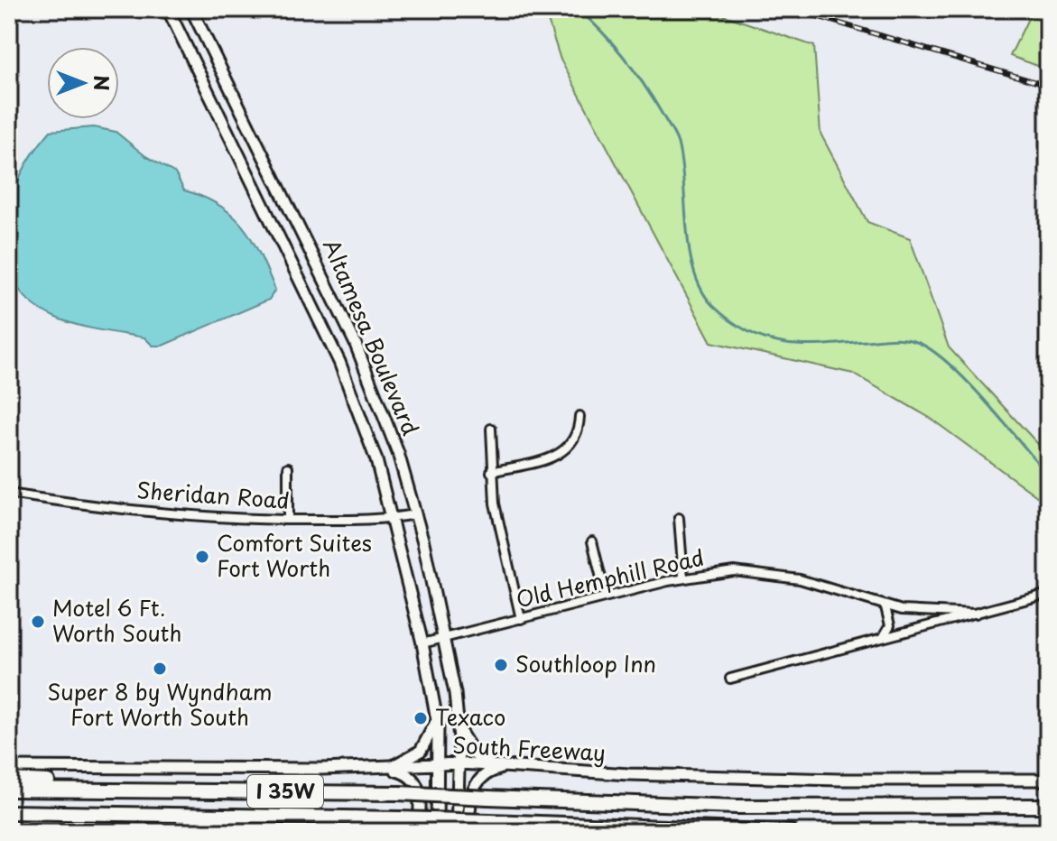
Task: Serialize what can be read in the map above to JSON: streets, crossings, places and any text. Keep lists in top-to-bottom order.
{
  "streets": {
    "highway": ["I 35W"],
    "main road": ["Altamesa Boulevard", "South Freeway"],
    "street": ["Sheridan Road", "Old Hemphill Road"]
  },
  "crossings": [
    ["Altamesa Boulevard", "Sheridan Road"],
    ["Altamesa Boulevard", "Old Hemphill Road"],
    ["Altamesa Boulevard", "South Freeway"]
  ],
  "places": [
    "Comfort Suites Fort Worth",
    "Motel 6 Ft. Worth South",
    "Southloop Inn",
    "Super 8 by Wyndham Fort Worth South",
    "Texaco"
  ],
  "north": "right"
}
